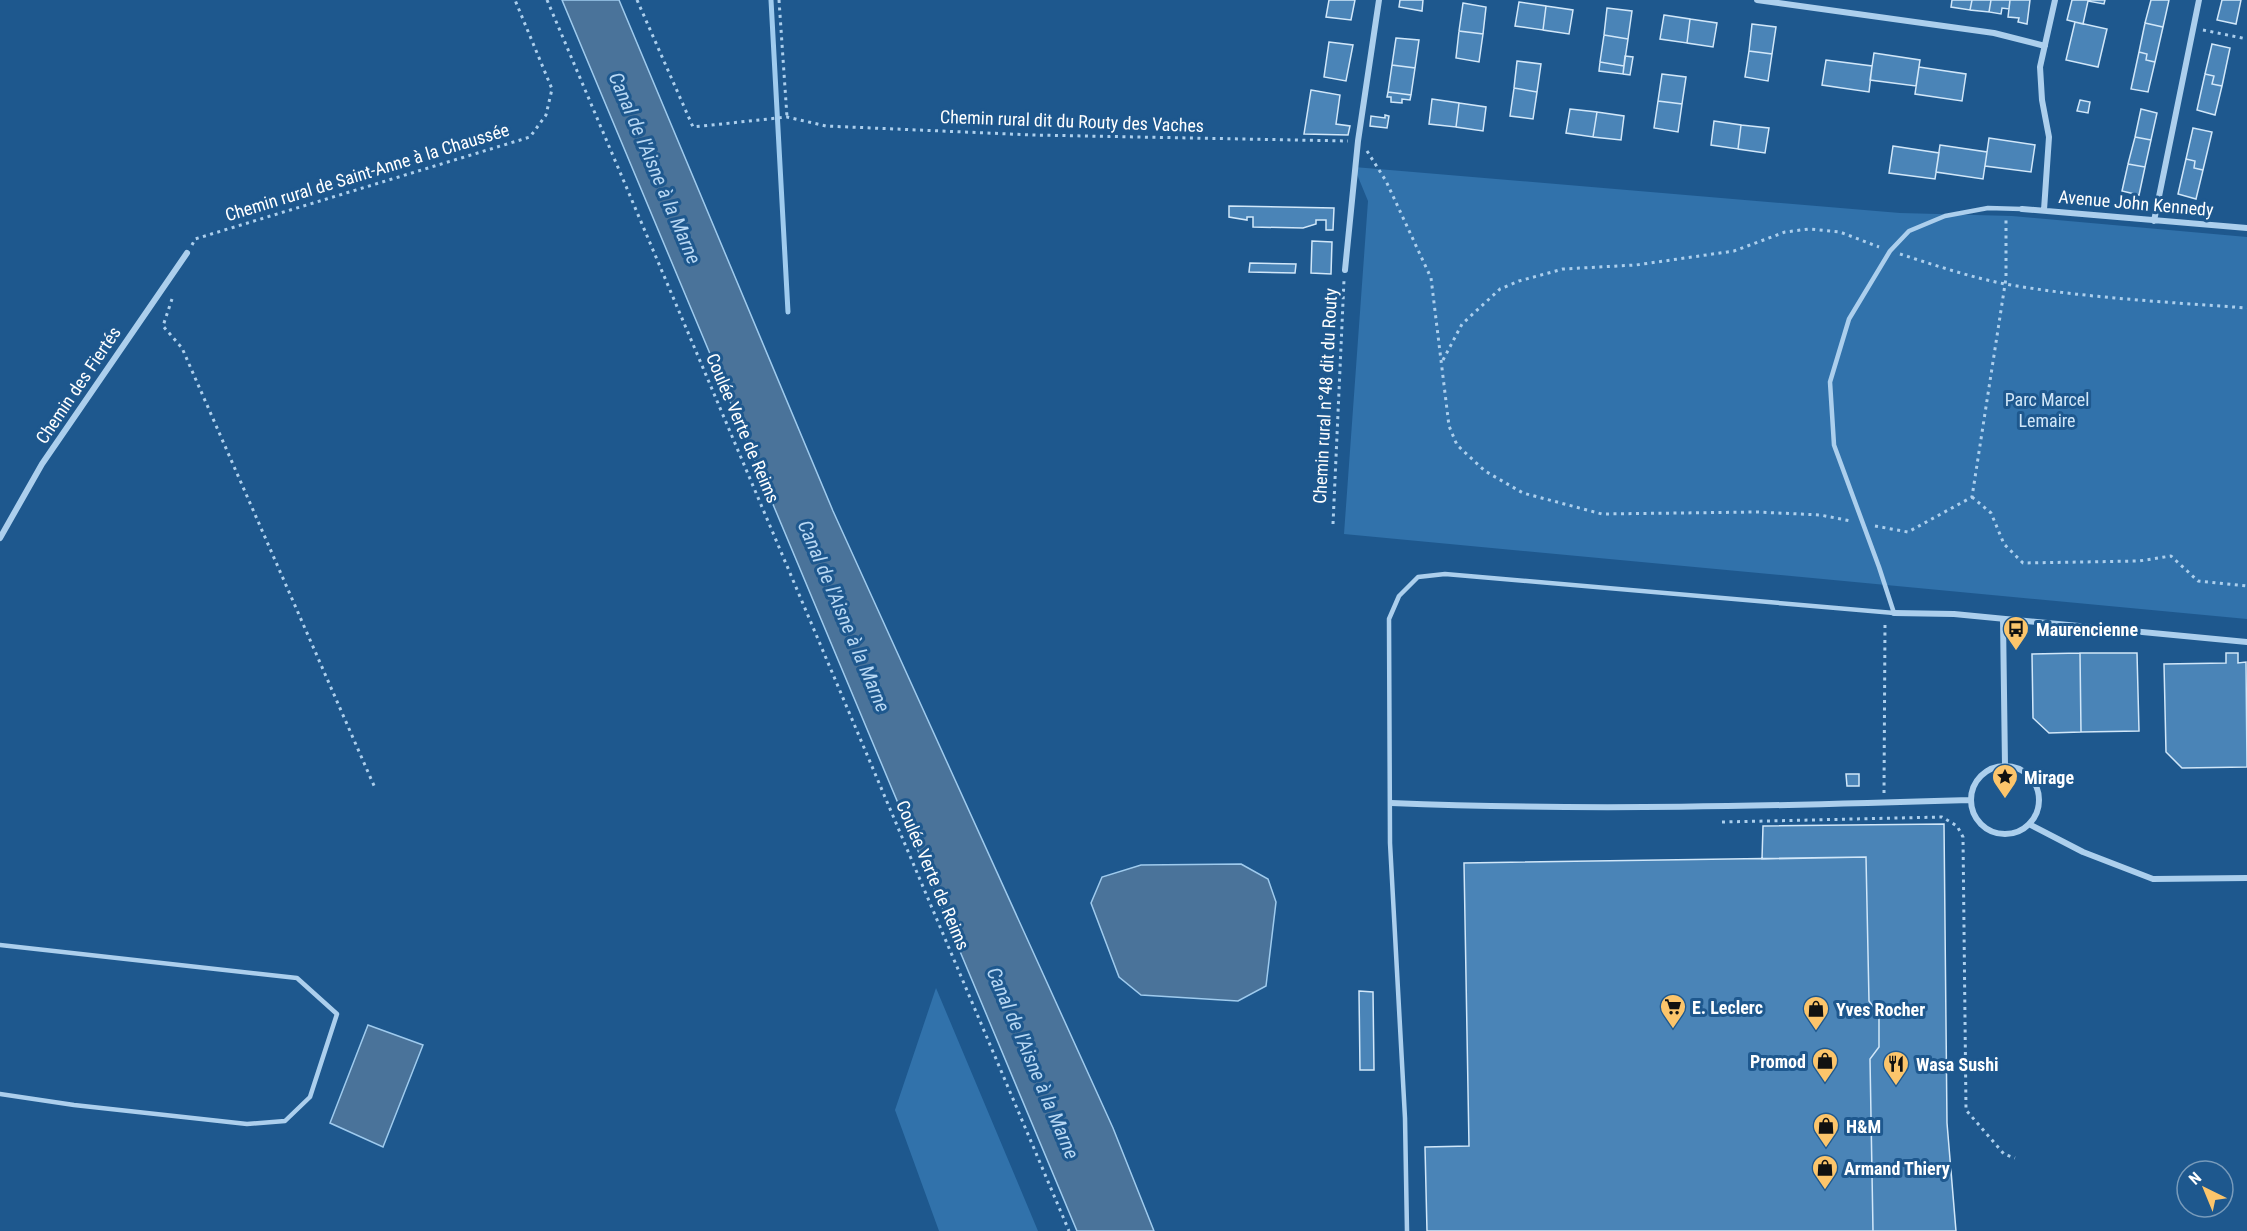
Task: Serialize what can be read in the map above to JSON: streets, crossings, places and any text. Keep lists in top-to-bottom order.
{
  "streets": {
    "street": ["Avenue John Kennedy", "Chemin des Fiertés"],
    "path": [
      "Chemin rural dit du Routy des Vaches",
      "Chemin rural de Saint-Anne à la Chaussée",
      "Chemin rural n°48 dit du Routy",
      "Coulée Verte de Reims"
    ]
  },
  "crossings": [
    ["Chemin rural de Saint-Anne à la Chaussée", "Chemin des Fiertés"]
  ],
  "water": ["Canal de l'Aisne à la Marne"],
  "parks": ["Parc Marcel Lemaire"],
  "places": {
    "bus stop": ["Maurencienne"],
    "place": ["Mirage"],
    "supermarket": ["E. Leclerc"],
    "shop": [
      "Yves Rocher",
      "Promod",
      "H&M",
      "Armand Thiery"
    ],
    "restaurant": ["Wasa Sushi"]
  },
  "north": "top left"
}
